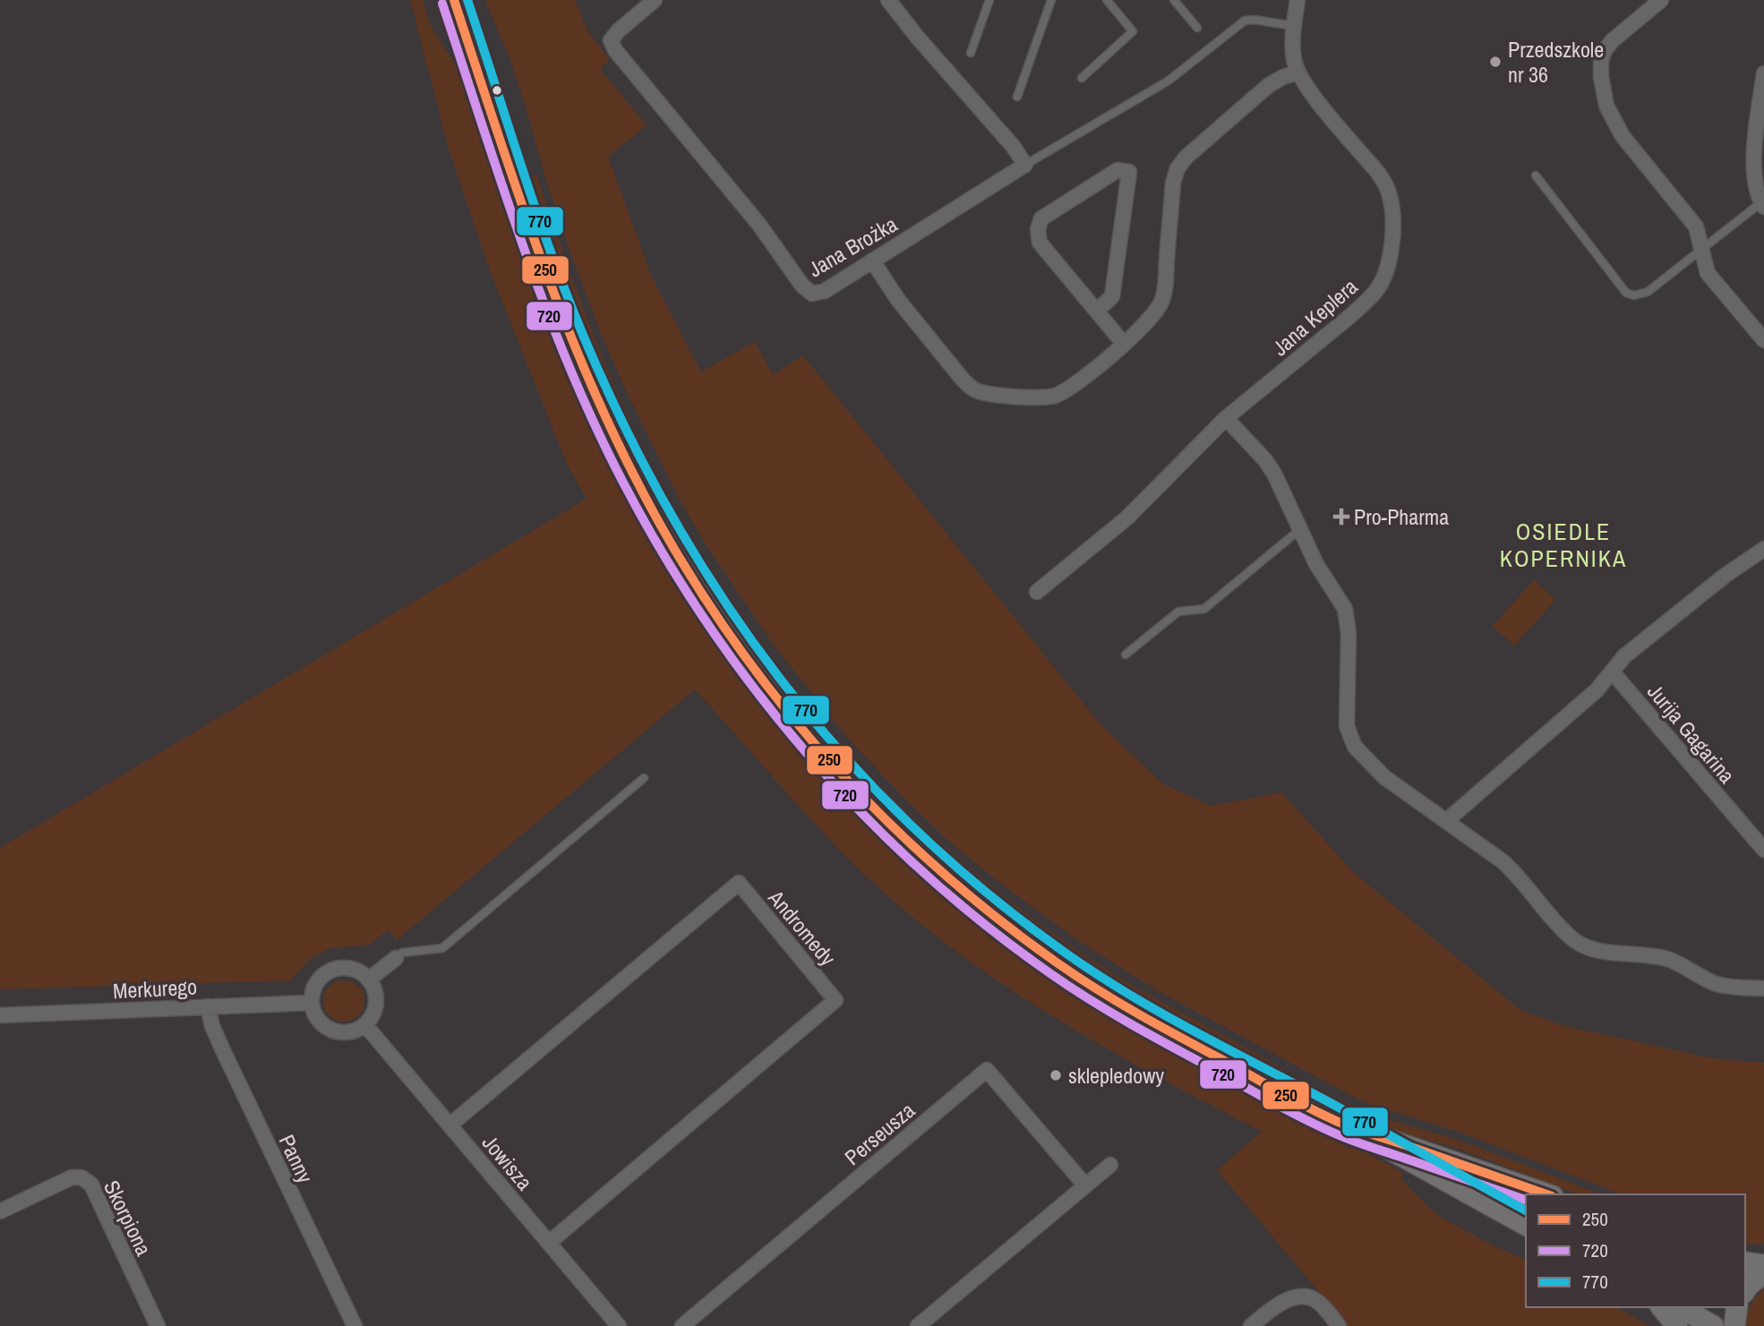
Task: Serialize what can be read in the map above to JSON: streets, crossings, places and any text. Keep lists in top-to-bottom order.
{
  "streets": {
    "street": [
      "Jana Brożka",
      "Jana Keplera",
      "Jurija Gagarina",
      "Andromedy",
      "Merkurego",
      "Perseusza",
      "Panny",
      "Jowisza",
      "Skorpiona"
    ]
  },
  "crossings": [
    ["Andromedy", "Jowisza"],
    ["Merkurego", "Panny"],
    ["Merkurego", "Jowisza"]
  ],
  "districts": ["OSIEDLE KOPERNIKA"],
  "places": {
    "other": ["Przedszkole nr 36", "sklepledowy"],
    "health": ["Pro-Pharma"]
  },
  "lines": ["transit line 250", "transit line 770", "transit line 720"],
  "legend": ["250", "720", "770"]
}
